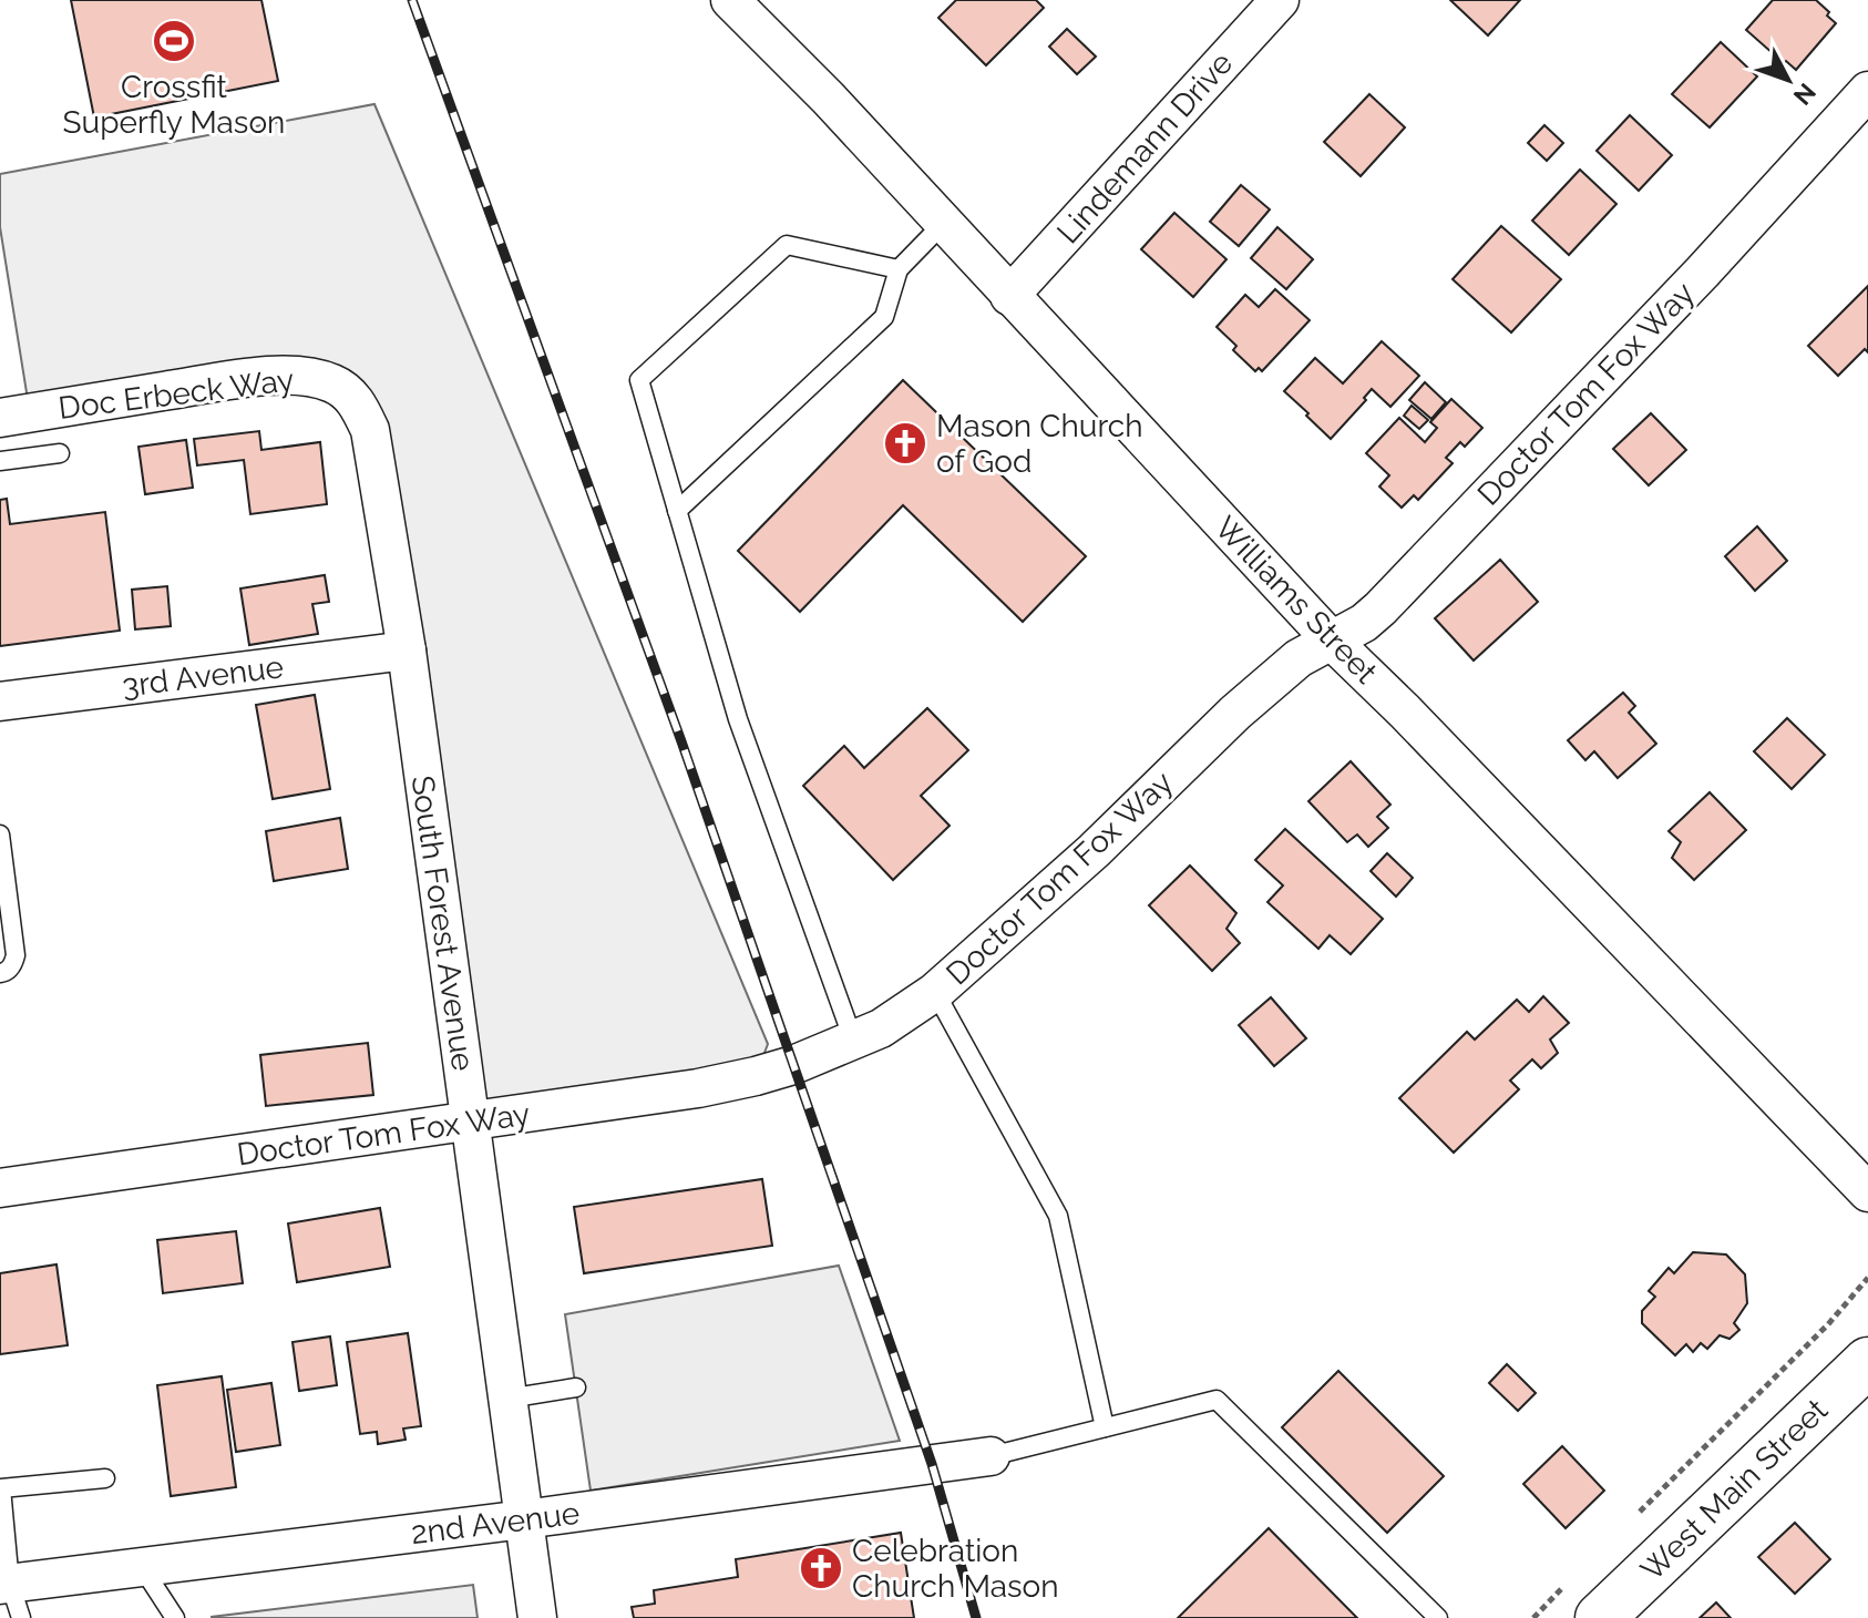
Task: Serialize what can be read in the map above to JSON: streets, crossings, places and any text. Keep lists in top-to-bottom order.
{
  "streets": {
    "main road": ["West Main Street"],
    "street": [
      "Lindemann Drive",
      "Doc Erbeck Way",
      "Doctor Tom Fox Way",
      "Williams Street",
      "3rd Avenue",
      "South Forest Avenue",
      "2nd Avenue"
    ]
  },
  "crossings": [
    ["Lindemann Drive", "Williams Street"],
    ["Doc Erbeck Way", "South Forest Avenue"],
    ["Doctor Tom Fox Way", "Williams Street"],
    ["Doctor Tom Fox Way", "South Forest Avenue"],
    ["3rd Avenue", "South Forest Avenue"],
    ["South Forest Avenue", "2nd Avenue"]
  ],
  "places": {
    "sports": ["Crossfit Superfly Mason"],
    "church": ["Mason Church of God", "Celebration Church Mason"]
  },
  "north": "bottom right"
}
